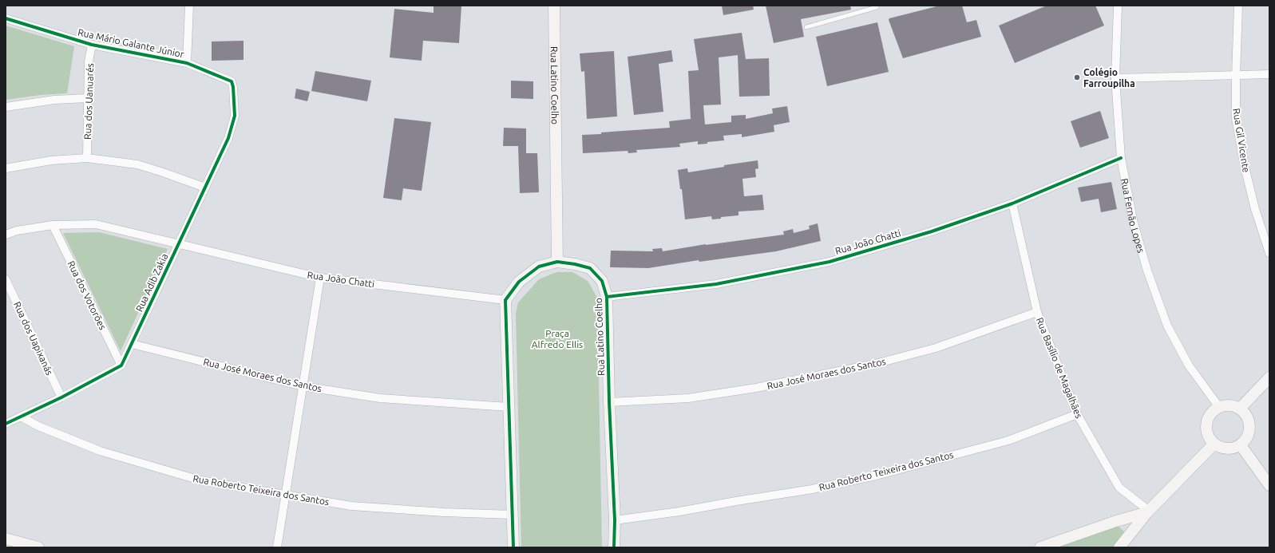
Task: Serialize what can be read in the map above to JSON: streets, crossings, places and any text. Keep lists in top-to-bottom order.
{
  "streets": {
    "street": [
      "Rua Mário Galante Júnior",
      "Rua Latino Coelho",
      "Rua dos Uanuarés",
      "Rua Gil Vicente",
      "Rua Fernão Lopes",
      "Rua João Chatti",
      "Rua Adib Zakia",
      "Rua dos Votorões",
      "Rua dos Uapixanás",
      "Rua Basílio de Magalhães",
      "Rua José Moraes dos Santos",
      "Rua Roberto Teixeira dos Santos"
    ]
  },
  "crossings": [
    ["Rua Mário Galante Júnior", "Rua dos Uanuarés"],
    ["Rua Mário Galante Júnior", "Rua Adib Zakia"],
    ["Rua Latino Coelho", "Rua João Chatti"],
    ["Rua Latino Coelho", "Rua José Moraes dos Santos"],
    ["Rua Latino Coelho", "Rua Roberto Teixeira dos Santos"],
    ["Rua Fernão Lopes", "Rua João Chatti"],
    ["Rua João Chatti", "Rua Adib Zakia"],
    ["Rua João Chatti", "Rua dos Votorões"],
    ["Rua João Chatti", "Rua Basílio de Magalhães"],
    ["Rua Adib Zakia", "Rua dos Votorões"],
    ["Rua Adib Zakia", "Rua José Moraes dos Santos"],
    ["Rua Basílio de Magalhães", "Rua José Moraes dos Santos"],
    ["Rua Basílio de Magalhães", "Rua Roberto Teixeira dos Santos"]
  ],
  "parks": ["Praça Alfredo Ellis"],
  "places": ["Colégio Farroupilha"]
}
